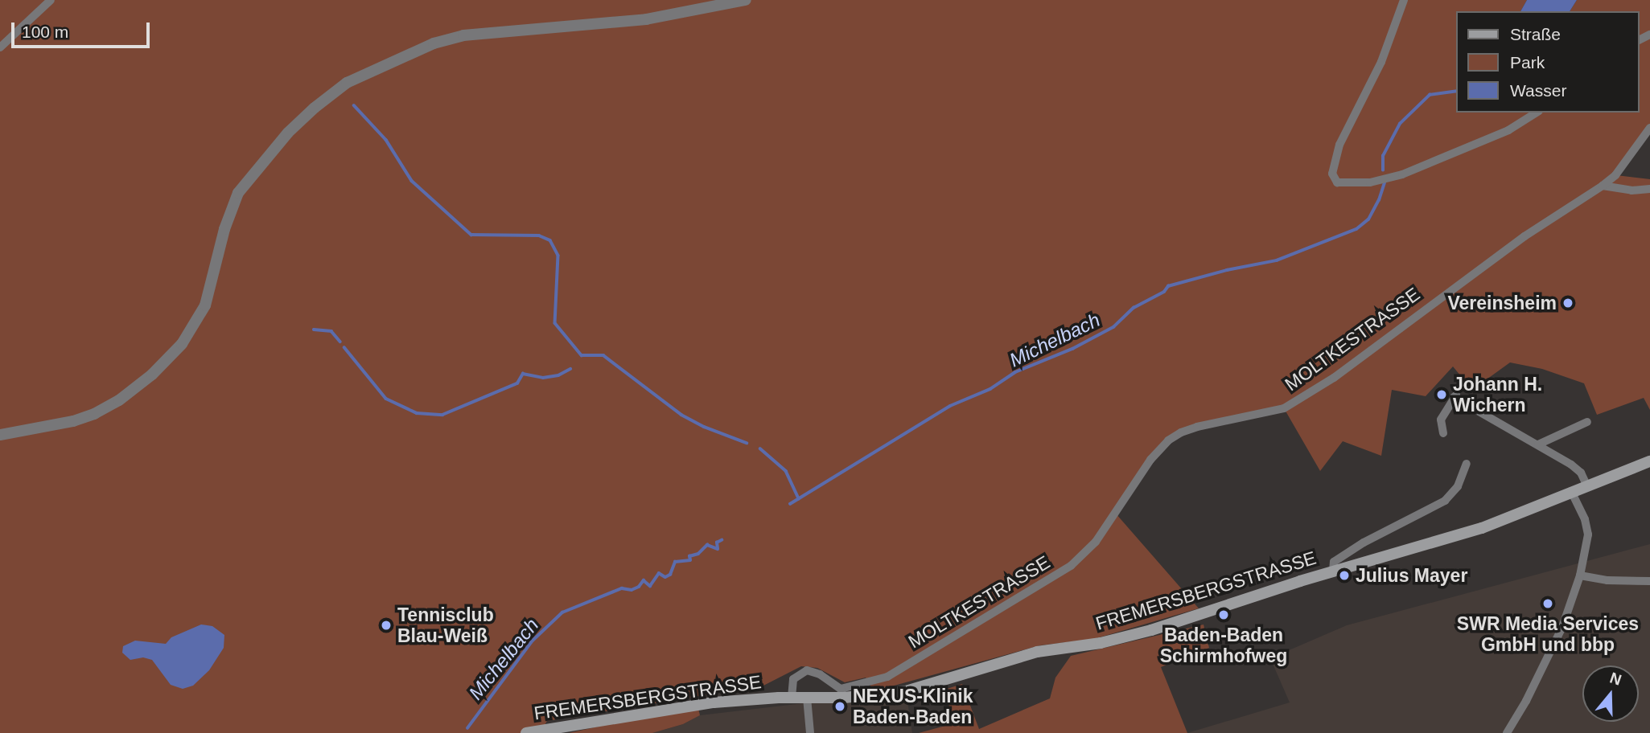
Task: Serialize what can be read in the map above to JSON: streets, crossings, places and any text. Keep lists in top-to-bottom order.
{
  "streets": {
    "main road": ["FREMERSBERGSTRASSE"],
    "street": ["MOLTKESTRASSE"]
  },
  "crossings": [
    ["MOLTKESTRASSE", "FREMERSBERGSTRASSE"]
  ],
  "water": ["Michelbach"],
  "places": [
    "Vereinsheim",
    "Johann H. Wichern",
    "Julius Mayer",
    "SWR Media Services GmbH und bbp",
    "Baden-Baden Schirmhofweg",
    "Tennisclub Blau-Weiß",
    "NEXUS-Klinik Baden-Baden"
  ],
  "legend": ["Straße", "Park", "Wasser"],
  "scale_bar": "100 m",
  "north": "top"
}
